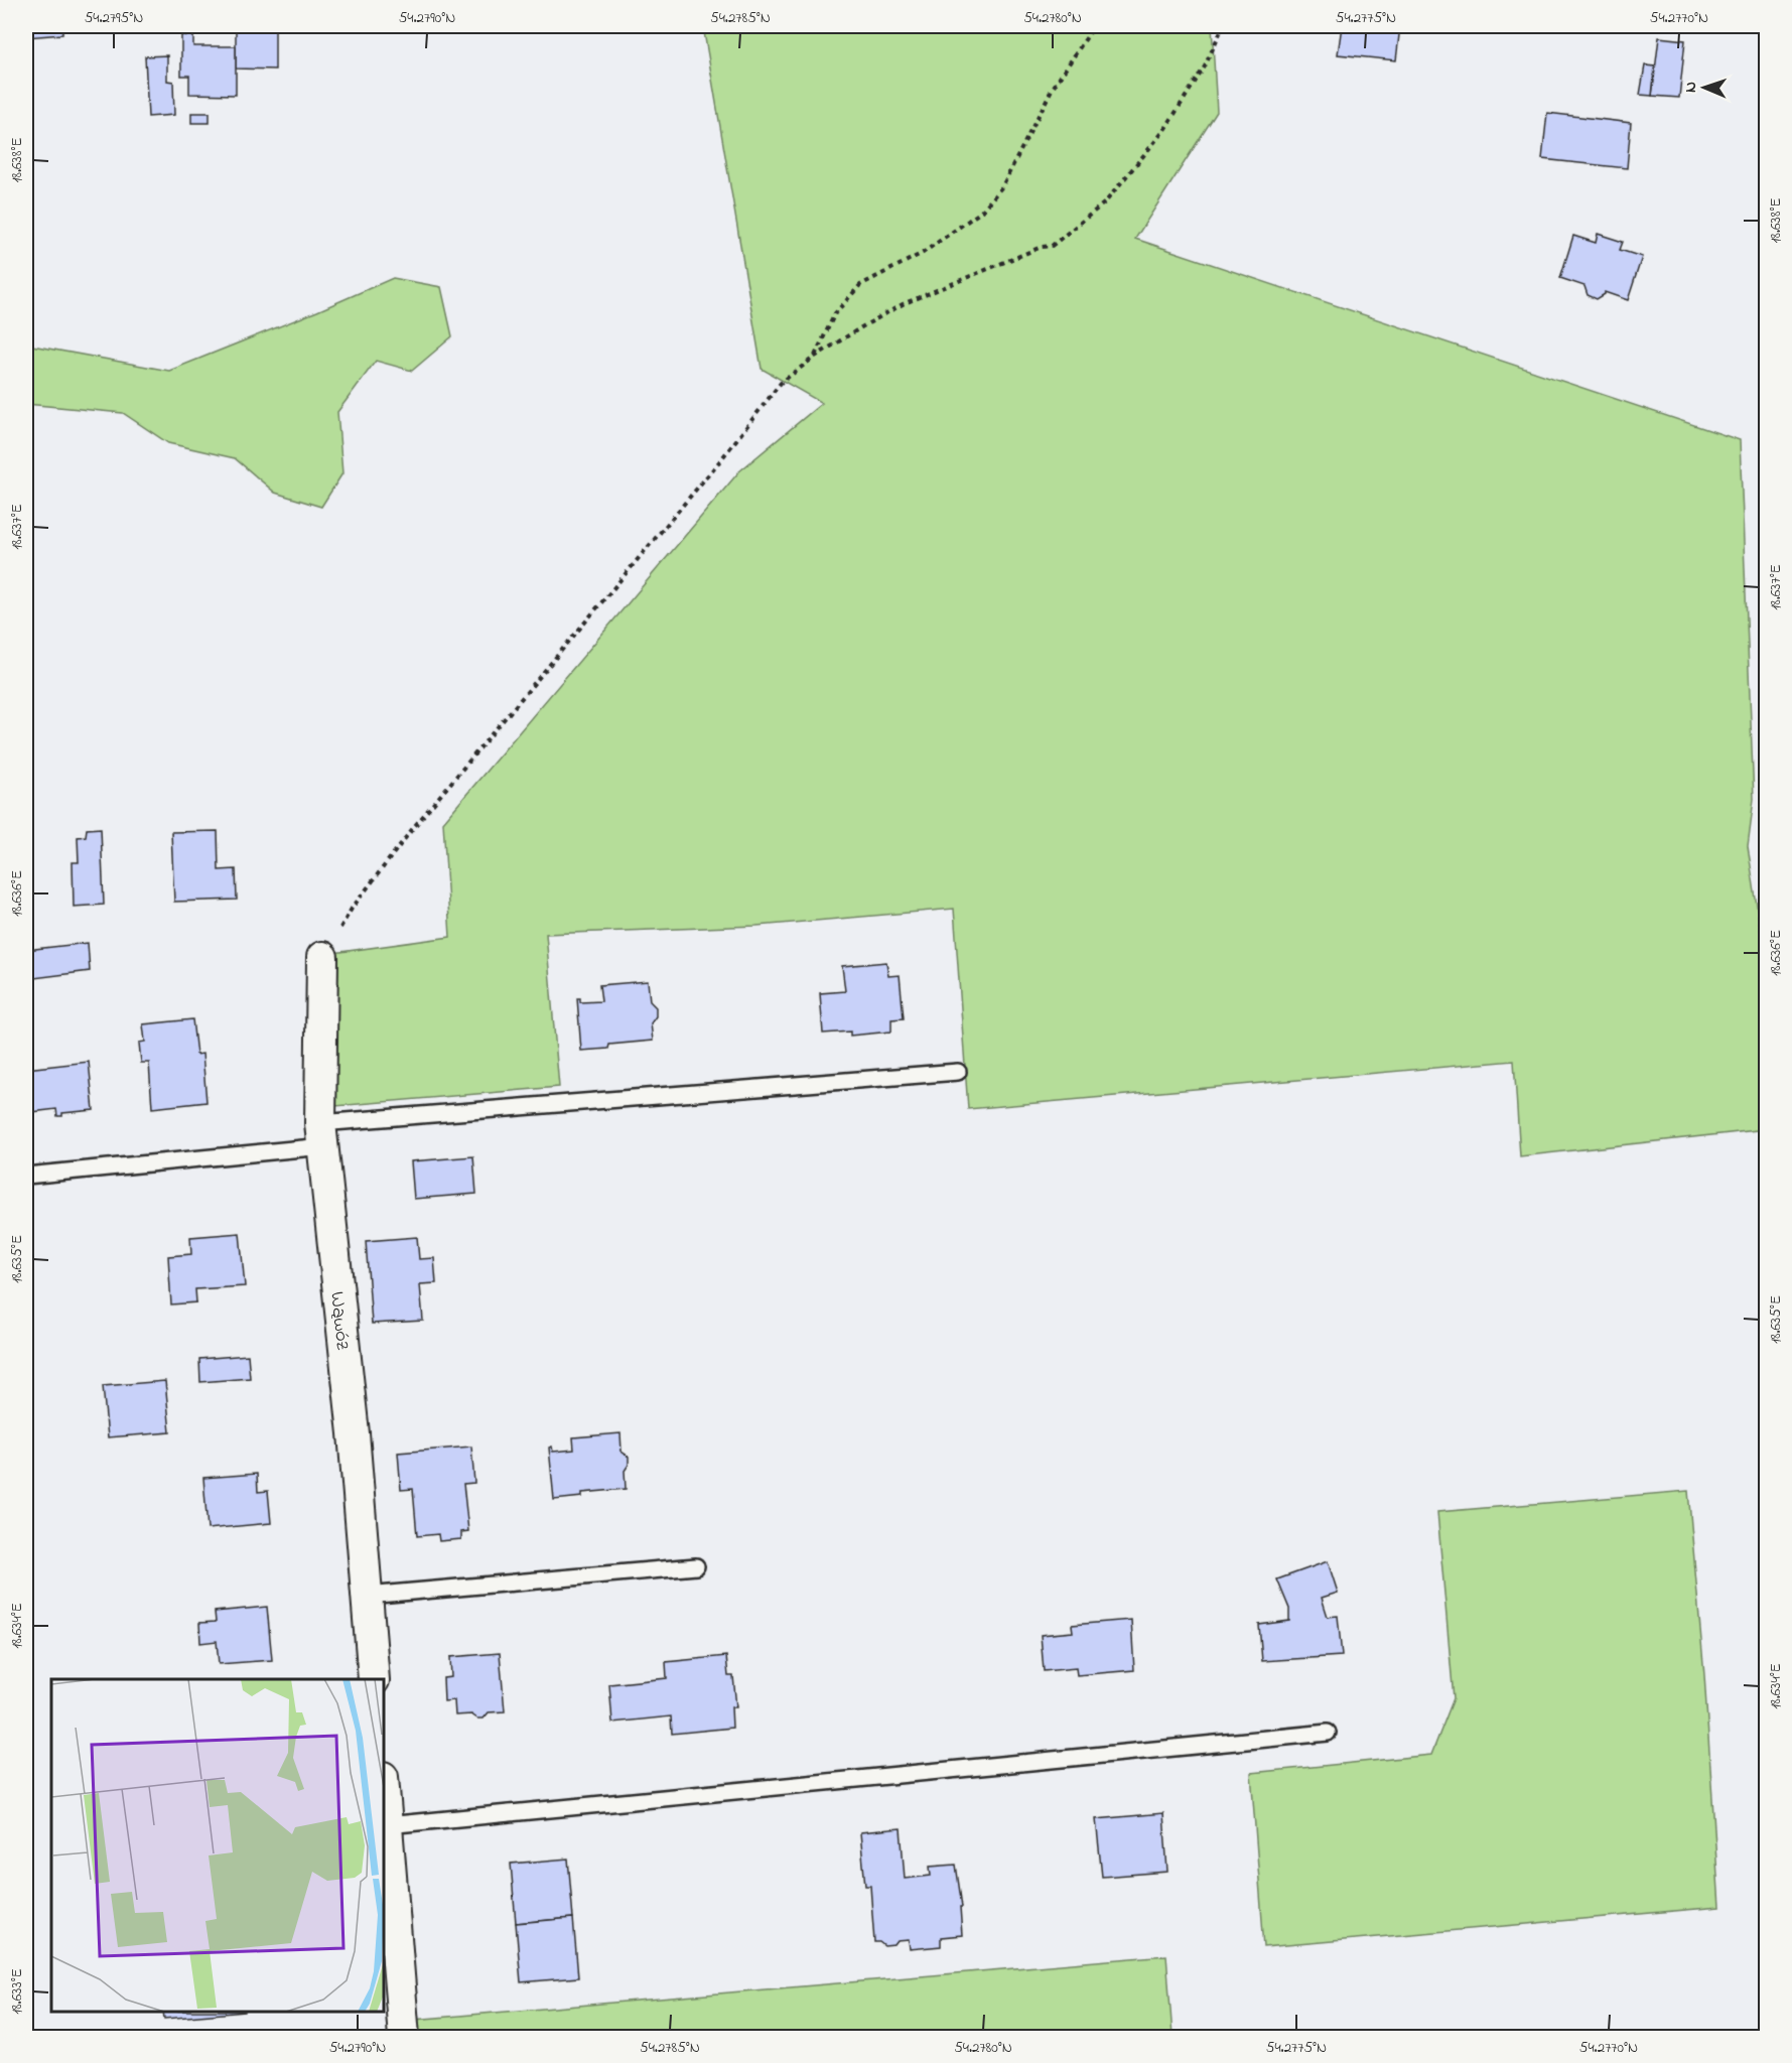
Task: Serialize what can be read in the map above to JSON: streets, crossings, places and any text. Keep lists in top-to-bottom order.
{
  "streets": {
    "street": ["Wąwóz"]
  },
  "north": "left",
  "coordinates": [
    "54.2795°N",
    "54.2790°N",
    "54.2785°N",
    "54.2780°N",
    "54.2775°N",
    "54.2770°N",
    "18.638°E",
    "18.637°E",
    "18.636°E",
    "18.635°E",
    "18.634°E",
    "18.633°E"
  ]
}
